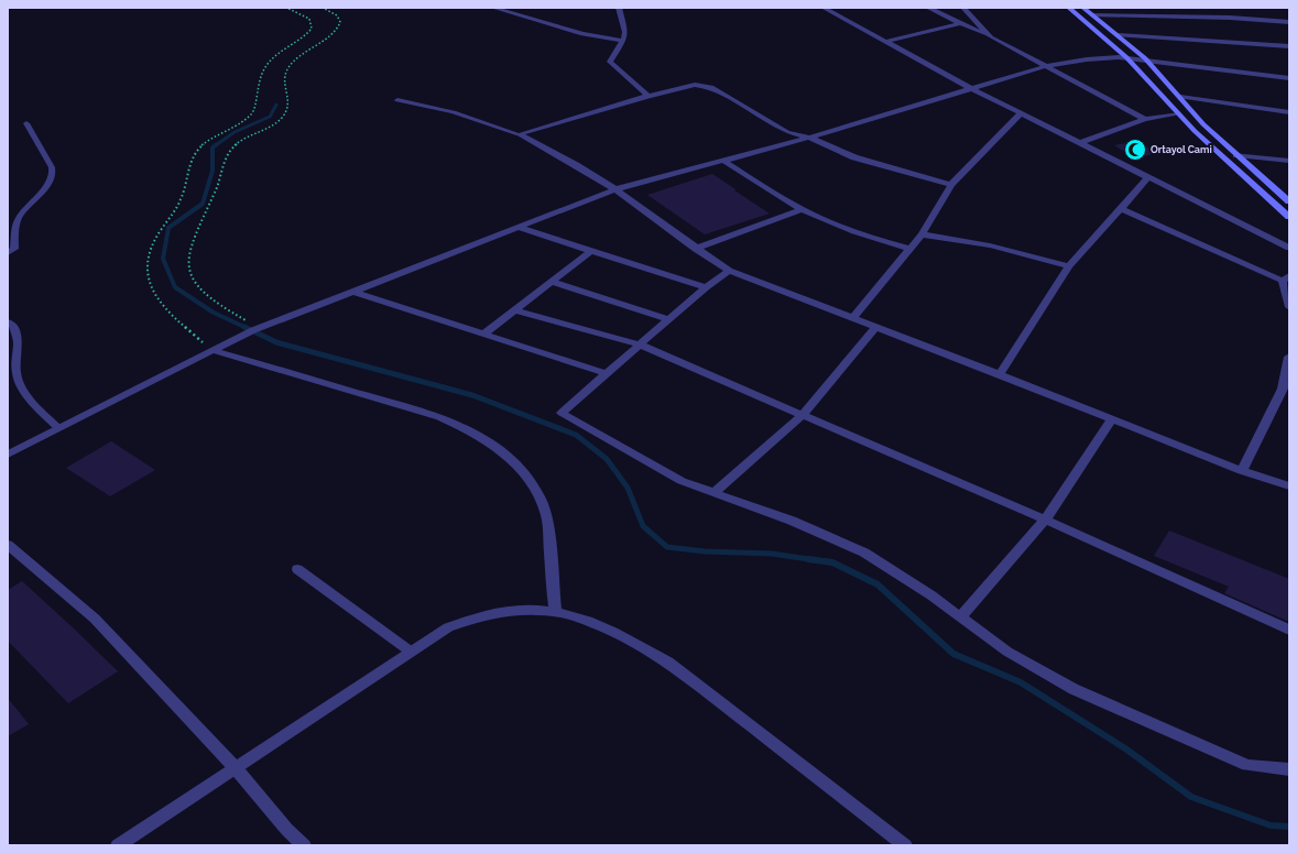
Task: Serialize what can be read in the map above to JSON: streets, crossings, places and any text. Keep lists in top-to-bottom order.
{
  "places": {
    "mosque": ["Ortayol Cami"]
  }
}
